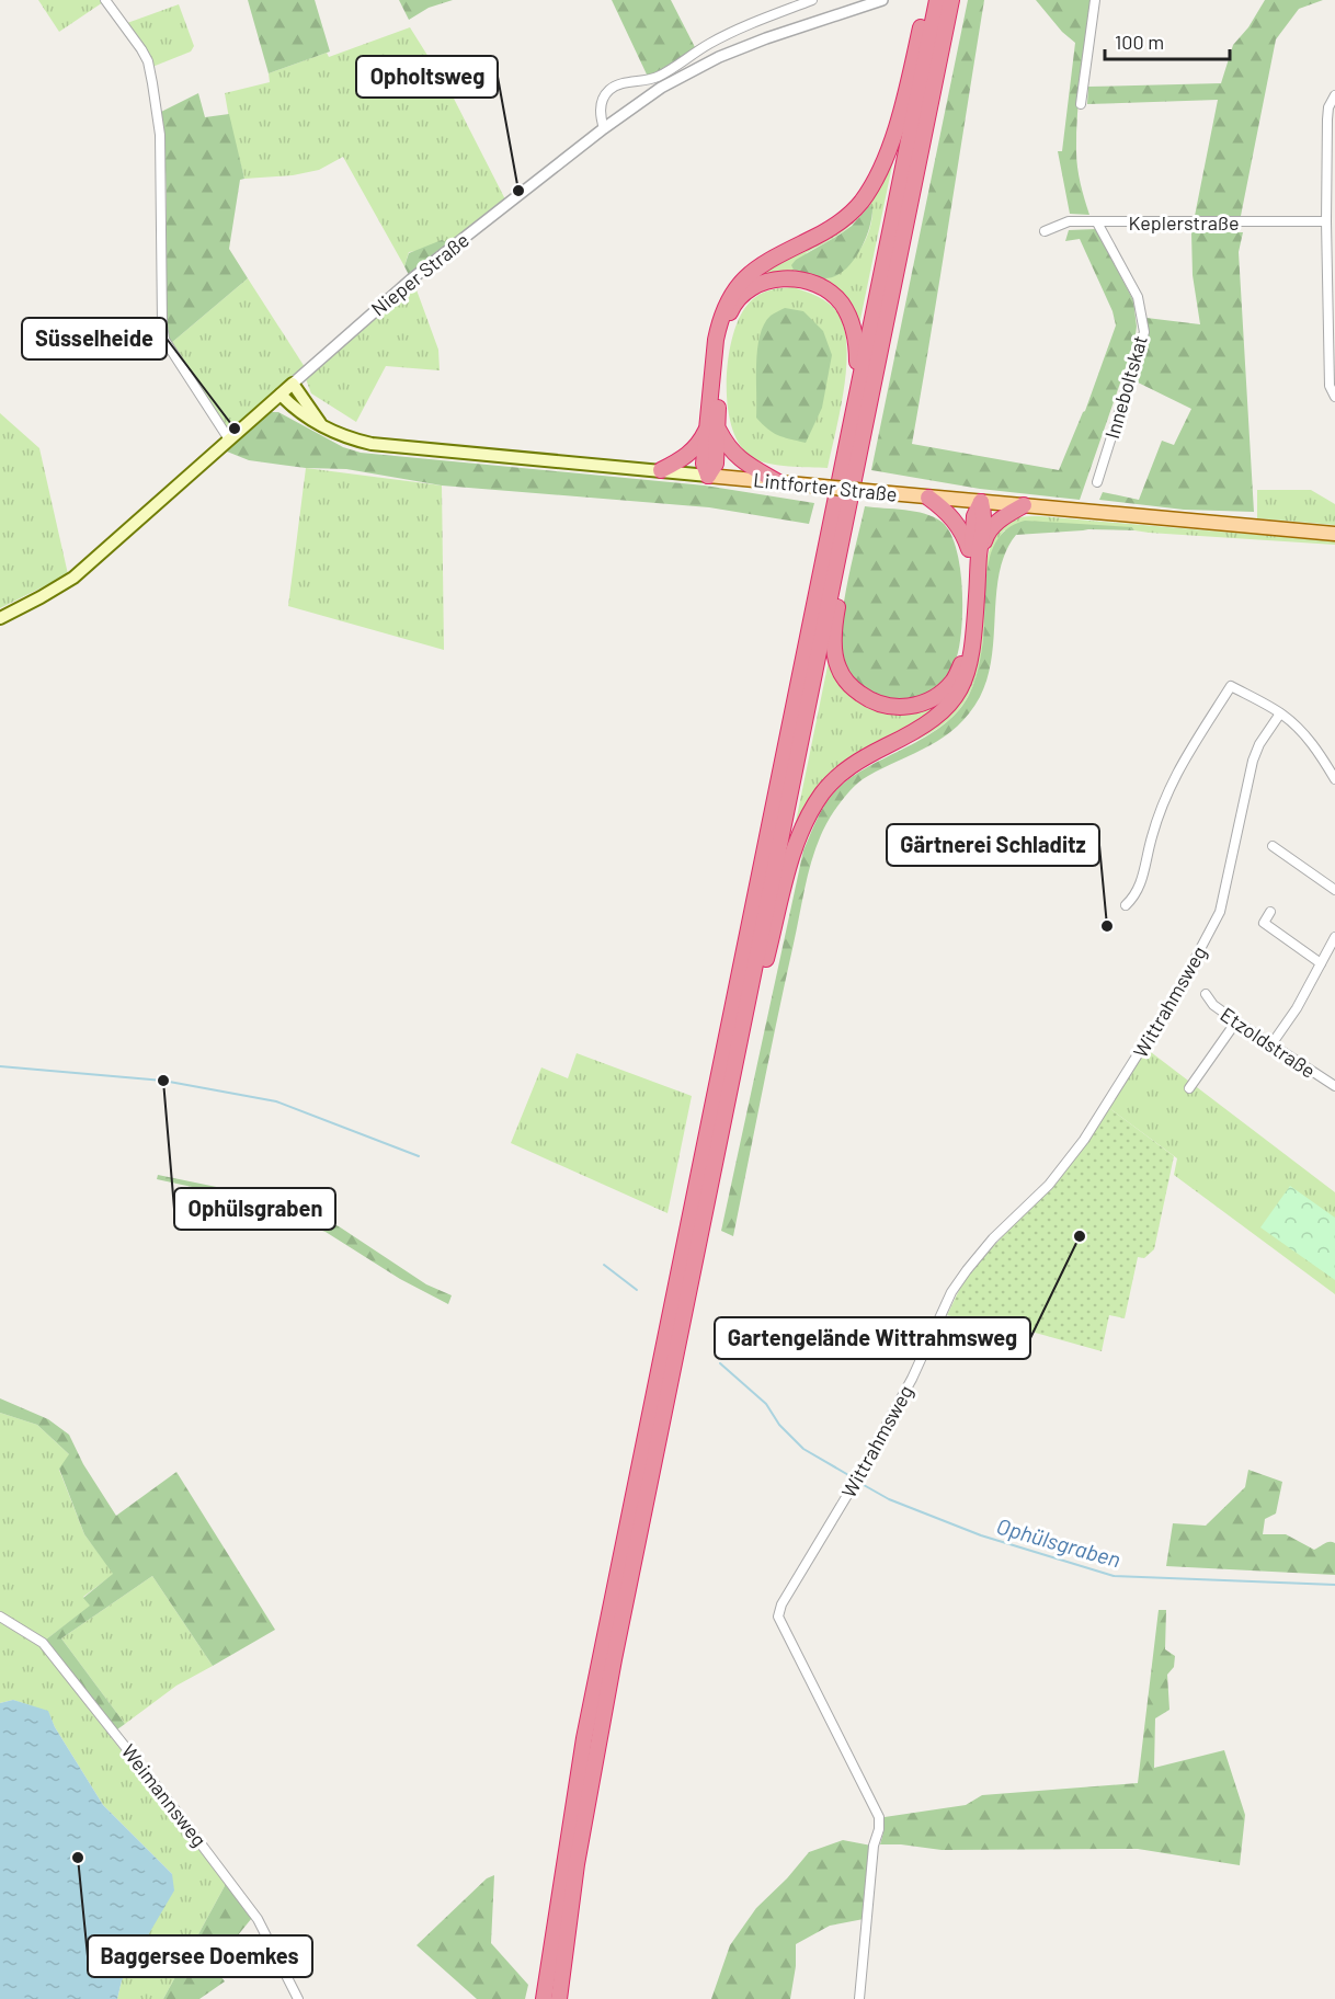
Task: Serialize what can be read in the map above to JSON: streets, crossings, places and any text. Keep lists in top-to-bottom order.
{
  "streets": {
    "main road": ["Nieper Straße", "Lintforter Straße"],
    "street": [
      "Keplerstraße",
      "Inneboltskat",
      "Wittrahmsweg",
      "Etzoldstraße",
      "Weimannsweg"
    ]
  },
  "crossings": [
    ["Keplerstraße", "Inneboltskat"],
    ["Nieper Straße", "Lintforter Straße"]
  ],
  "water": ["Ophülsgraben"],
  "places": [
    "Opholtsweg",
    "Süsselheide",
    "Gärtnerei Schladitz",
    "Ophülsgraben",
    "Gartengelände Wittrahmsweg",
    "Baggersee Doemkes"
  ],
  "scale_bar": "100 m"
}
